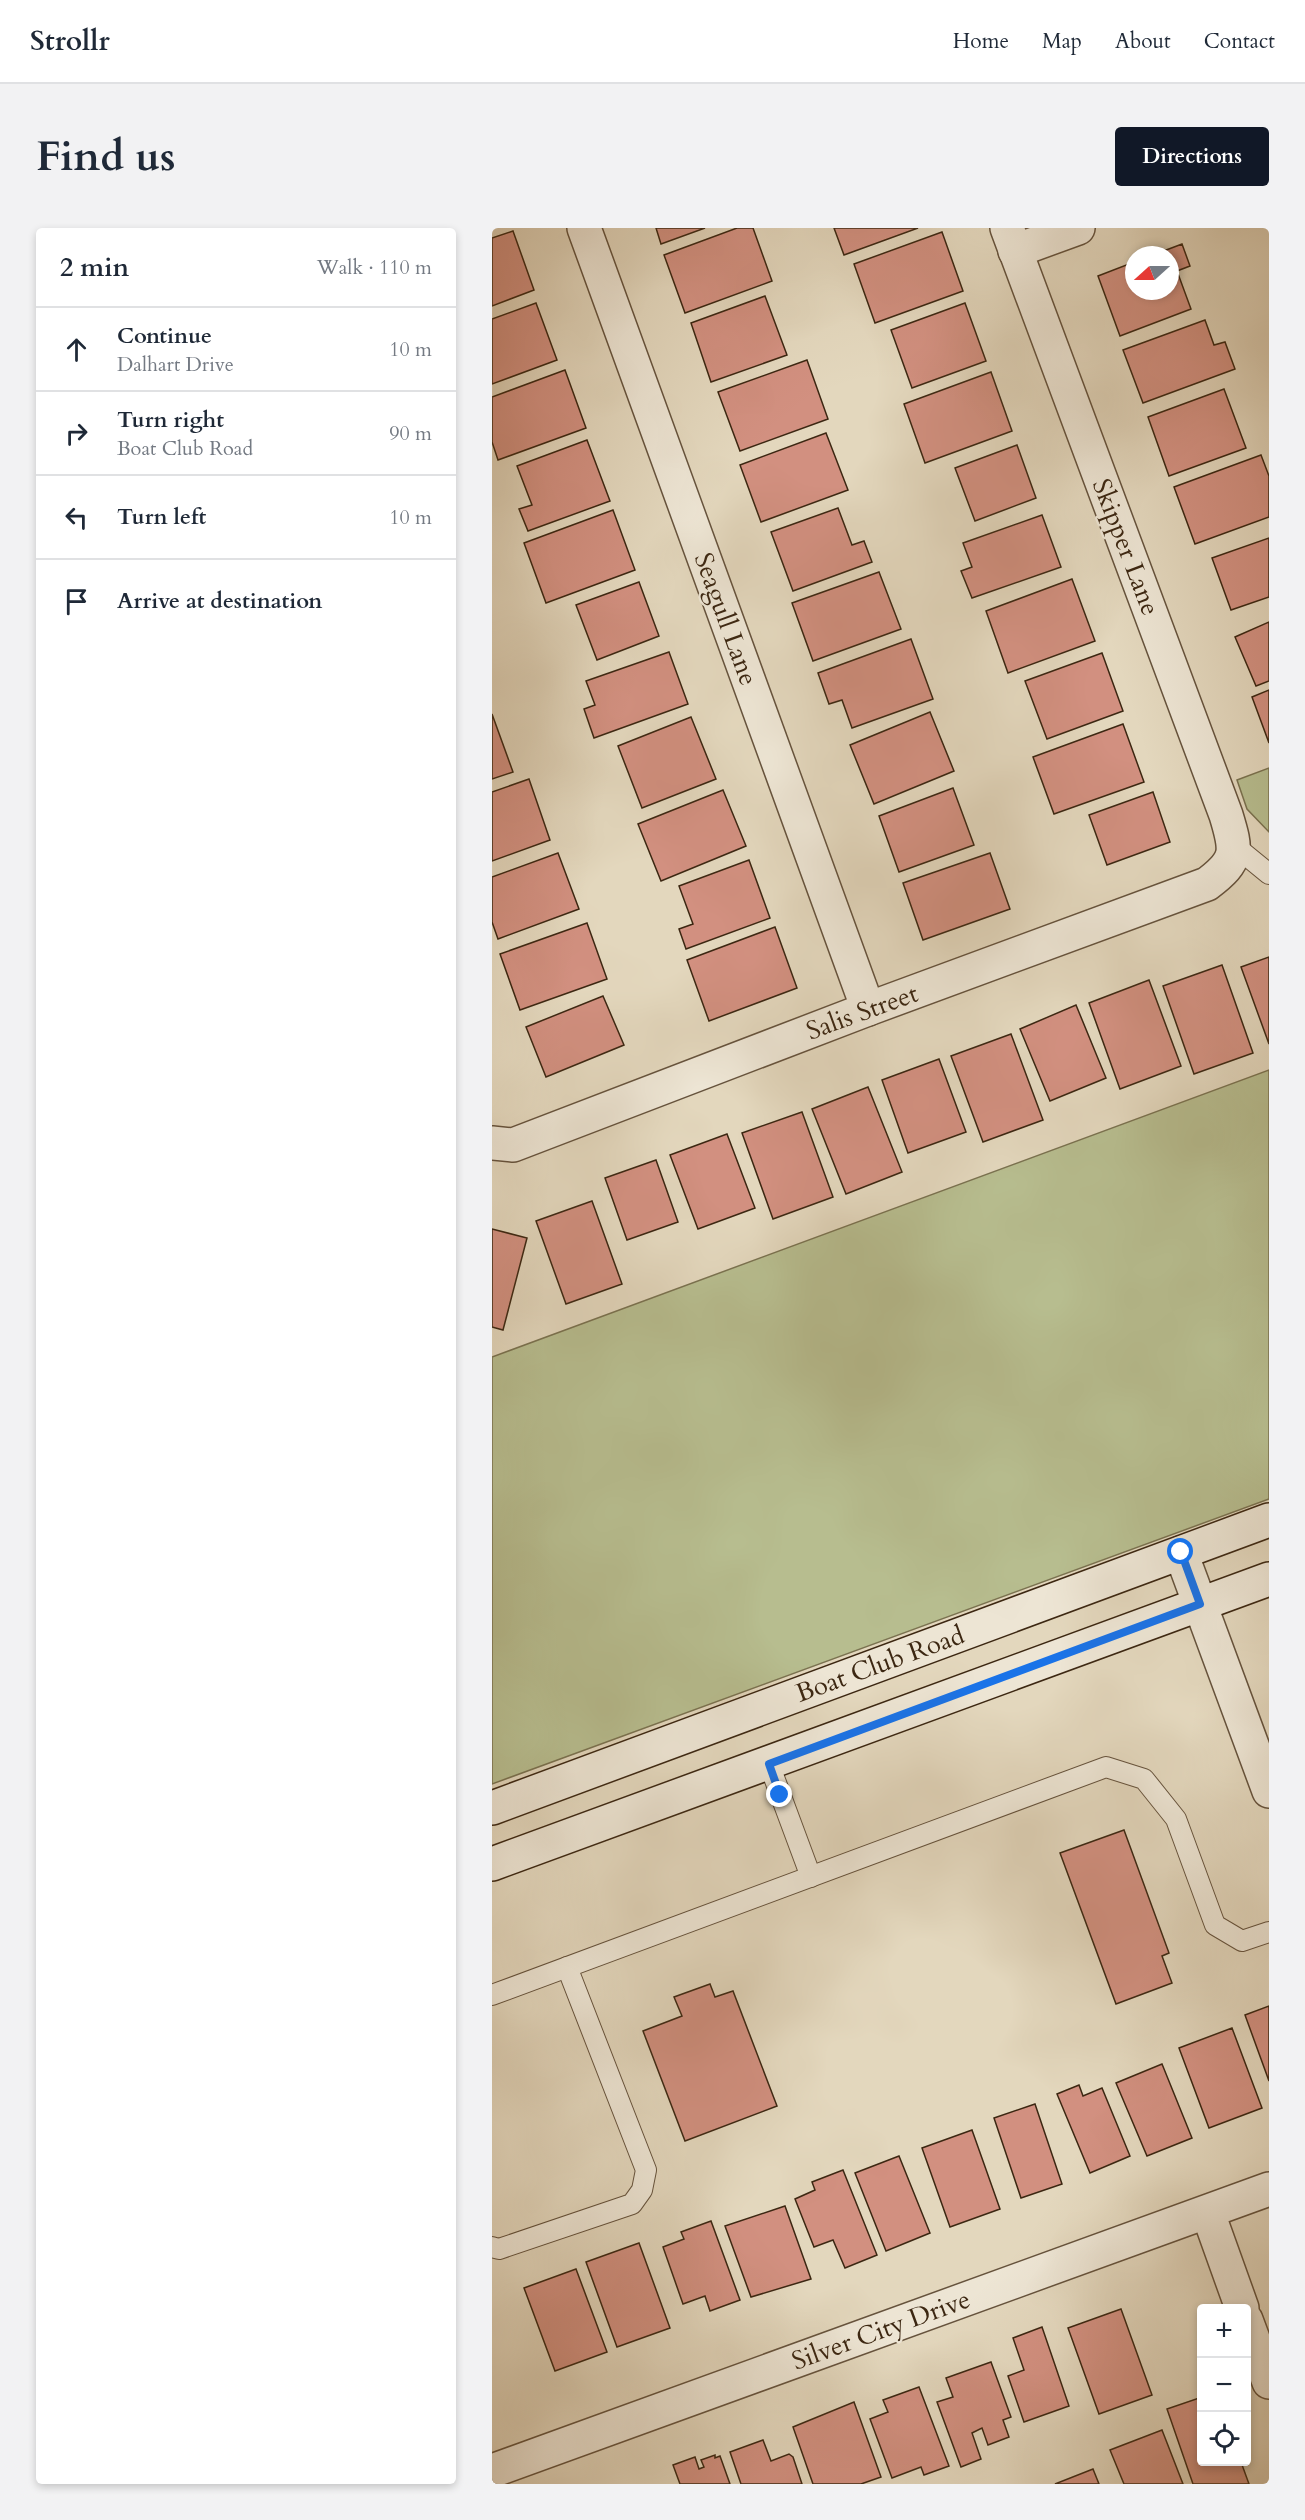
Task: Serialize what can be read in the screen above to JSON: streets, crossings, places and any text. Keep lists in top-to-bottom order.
{
  "streets": {
    "street": [
      "Skipper Lane",
      "Seagull Lane",
      "Salis Street",
      "Boat Club Road",
      "Silver City Drive"
    ]
  },
  "crossings": [
    ["Skipper Lane", "Salis Street"],
    ["Seagull Lane", "Salis Street"]
  ],
  "north": "left",
  "page": {
    "header": "Strollr",
    "nav": [
      "Home",
      "Map",
      "About",
      "Contact"
    ],
    "buttons": "Directions",
    "title": "Find us",
    "heading": ["2 min", "Walk · 110 m"],
    "list": [
      ["Continue", "Dalhart Drive", "10 m"],
      ["Turn right", "Boat Club Road", "90 m"],
      ["Turn left", "10 m"],
      "Arrive at destination"
    ],
    "map_buttons": ["+", "−"]
  }
}
